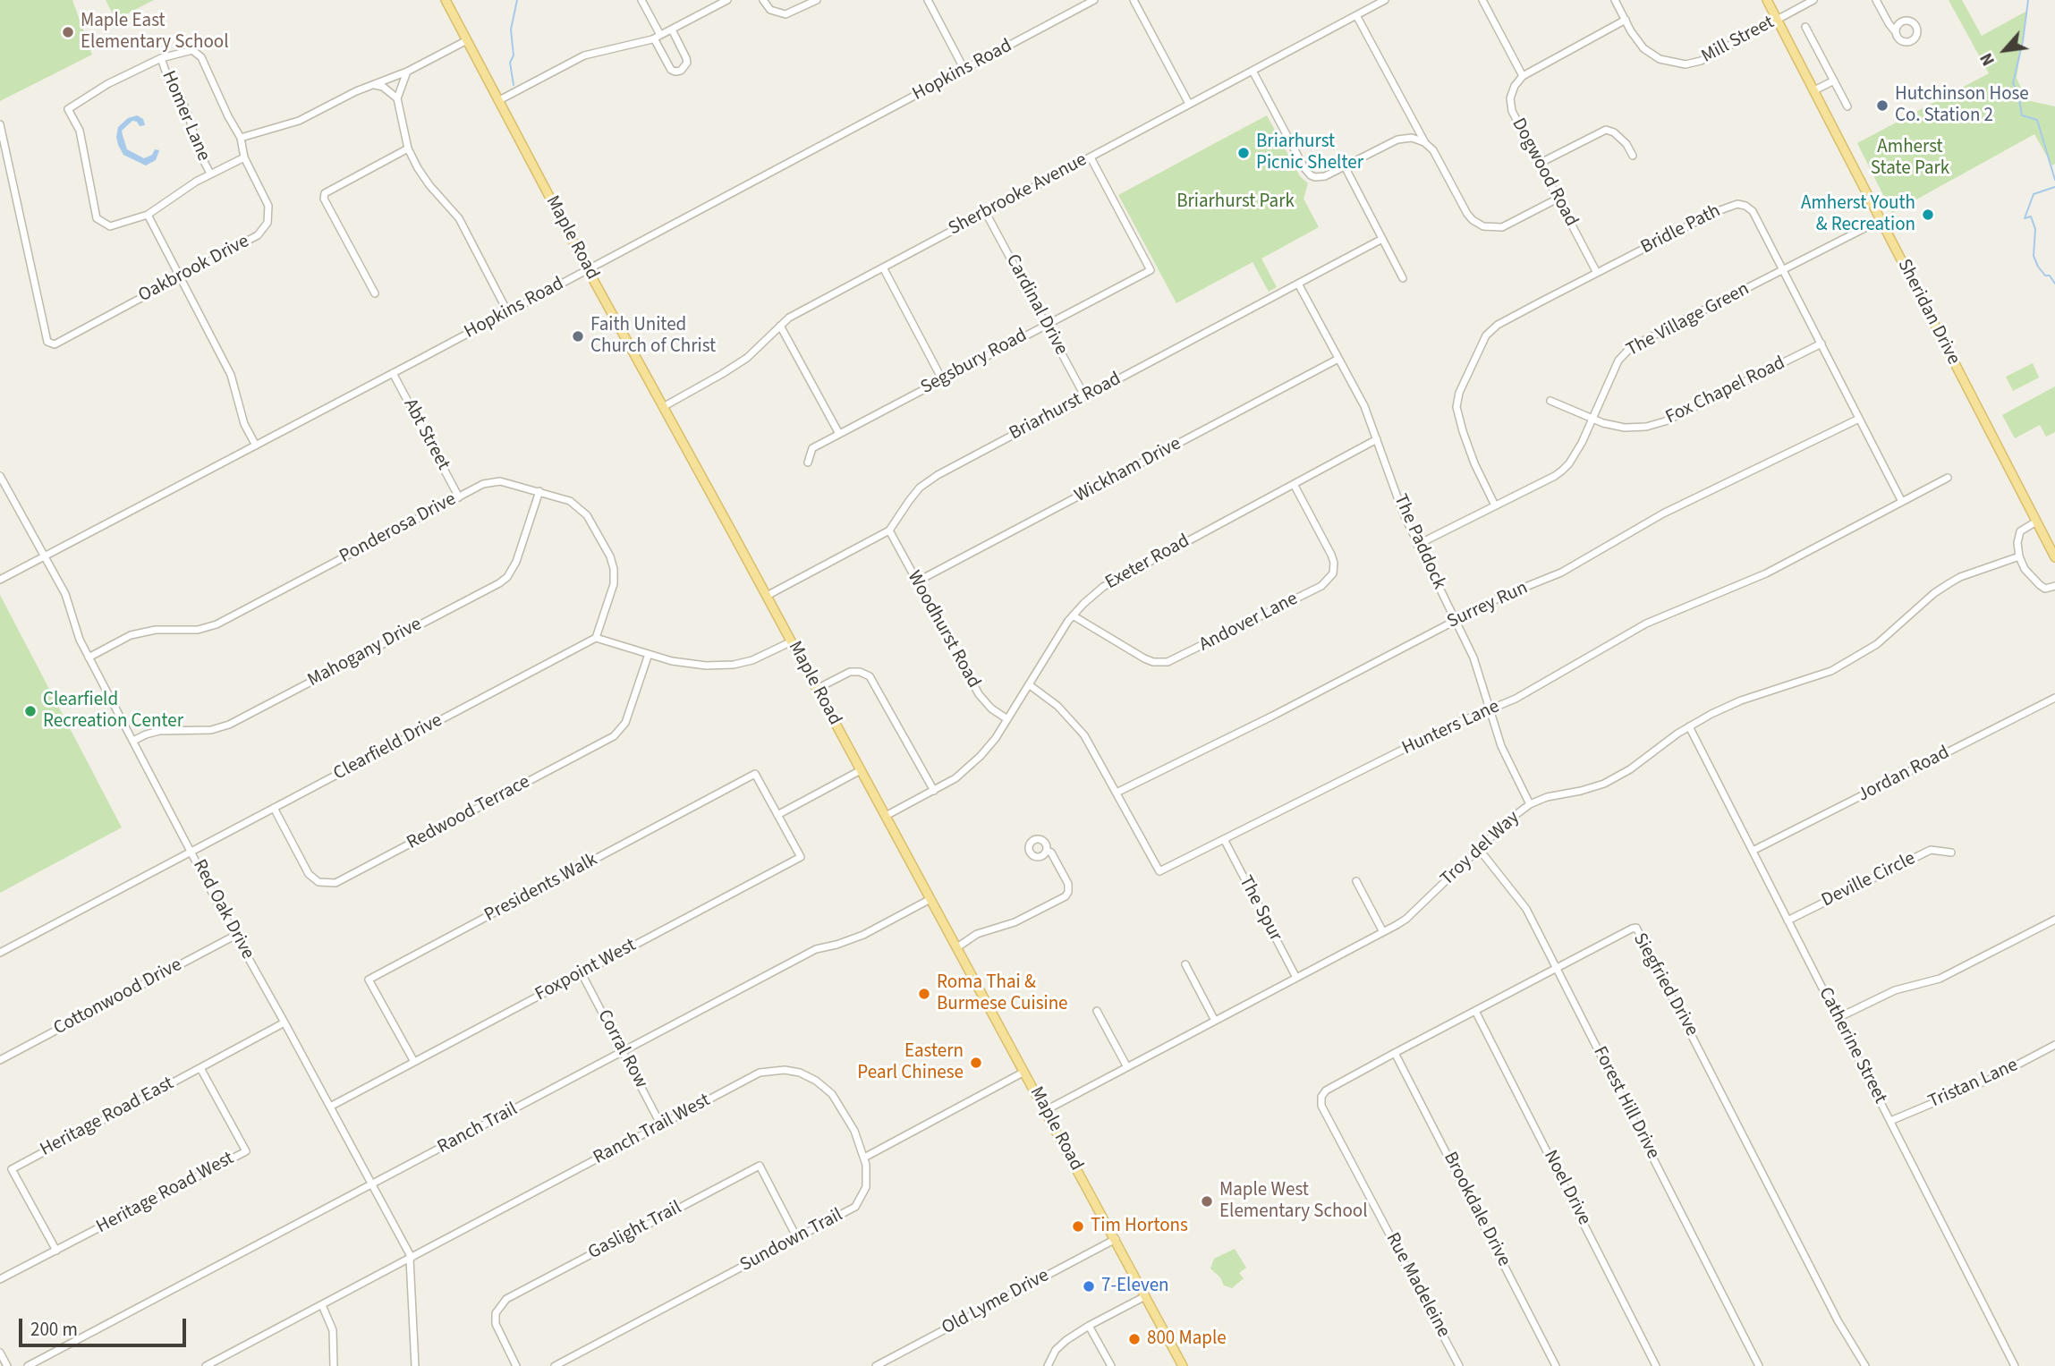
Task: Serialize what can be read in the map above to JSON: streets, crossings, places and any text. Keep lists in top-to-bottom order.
{
  "streets": {
    "main road": ["Maple Road", "Sheridan Drive"],
    "street": [
      "Mill Street",
      "Hopkins Road",
      "Homer Lane",
      "Dogwood Road",
      "Sherbrooke Avenue",
      "Bridle Path",
      "Oakbrook Drive",
      "Cardinal Drive",
      "The Village Green",
      "Segsbury Road",
      "Fox Chapel Road",
      "Briarhurst Road",
      "Abt Street",
      "Wickham Drive",
      "Ponderosa Drive",
      "The Paddock",
      "Exeter Road",
      "Surrey Run",
      "Andover Lane",
      "Woodhurst Road",
      "Mahogany Drive",
      "Hunters Lane",
      "Clearfield Drive",
      "Jordan Road",
      "Redwood Terrace",
      "Troy del Way",
      "Deville Circle",
      "Presidents Walk",
      "The Spur",
      "Red Oak Drive",
      "Foxpoint West",
      "Siegfried Drive",
      "Cottonwood Drive",
      "Catherine Street",
      "Corral Row",
      "Tristan Lane",
      "Forest Hill Drive",
      "Heritage Road East",
      "Ranch Trail",
      "Ranch Trail West",
      "Noel Drive",
      "Heritage Road West",
      "Brookdale Drive",
      "Gaslight Trail",
      "Sundown Trail",
      "Rue Madeleine",
      "Old Lyme Drive"
    ]
  },
  "crossings": [
    ["Mill Street", "Sheridan Drive"],
    ["Hopkins Road", "Maple Road"],
    ["Hopkins Road", "Abt Street"],
    ["Hopkins Road", "Red Oak Drive"],
    ["Homer Lane", "Oakbrook Drive"],
    ["Dogwood Road", "Bridle Path"],
    ["Sherbrooke Avenue", "Maple Road"],
    ["Sherbrooke Avenue", "Cardinal Drive"],
    ["Sherbrooke Avenue", "Segsbury Road"],
    ["Bridle Path", "The Village Green"],
    ["Bridle Path", "Fox Chapel Road"],
    ["Bridle Path", "Surrey Run"],
    ["Bridle Path", "Hunters Lane"],
    ["Maple Road", "Briarhurst Road"],
    ["Maple Road", "Exeter Road"],
    ["Maple Road", "Troy del Way"],
    ["Maple Road", "Ranch Trail"],
    ["Maple Road", "Old Lyme Drive"],
    ["Cardinal Drive", "Segsbury Road"],
    ["Cardinal Drive", "Briarhurst Road"],
    ["Sheridan Drive", "The Village Green"],
    ["The Village Green", "Fox Chapel Road"],
    ["The Village Green", "The Paddock"],
    ["Briarhurst Road", "The Paddock"],
    ["Briarhurst Road", "Woodhurst Road"],
    ["Abt Street", "Ponderosa Drive"],
    ["Wickham Drive", "The Paddock"],
    ["Wickham Drive", "Woodhurst Road"],
    ["Ponderosa Drive", "Mahogany Drive"],
    ["Ponderosa Drive", "Clearfield Drive"],
    ["Ponderosa Drive", "Red Oak Drive"],
    ["The Paddock", "Exeter Road"],
    ["The Paddock", "Surrey Run"],
    ["The Paddock", "Hunters Lane"],
    ["The Paddock", "Troy del Way"],
    ["Exeter Road", "Andover Lane"],
    ["Exeter Road", "Woodhurst Road"],
    ["Exeter Road", "Hunters Lane"],
    ["Surrey Run", "Hunters Lane"],
    ["Mahogany Drive", "Red Oak Drive"],
    ["Hunters Lane", "The Spur"],
    ["Clearfield Drive", "Redwood Terrace"],
    ["Clearfield Drive", "Red Oak Drive"],
    ["Jordan Road", "Catherine Street"],
    ["Troy del Way", "The Spur"],
    ["Troy del Way", "Catherine Street"],
    ["Troy del Way", "Forest Hill Drive"],
    ["Deville Circle", "Catherine Street"],
    ["Presidents Walk", "Foxpoint West"],
    ["Red Oak Drive", "Foxpoint West"],
    ["Red Oak Drive", "Cottonwood Drive"],
    ["Red Oak Drive", "Heritage Road East"],
    ["Red Oak Drive", "Ranch Trail"],
    ["Red Oak Drive", "Ranch Trail West"],
    ["Foxpoint West", "Corral Row"],
    ["Siegfried Drive", "Forest Hill Drive"],
    ["Siegfried Drive", "Noel Drive"],
    ["Siegfried Drive", "Brookdale Drive"],
    ["Siegfried Drive", "Rue Madeleine"],
    ["Catherine Street", "Tristan Lane"],
    ["Corral Row", "Ranch Trail"],
    ["Corral Row", "Ranch Trail West"],
    ["Heritage Road East", "Heritage Road West"],
    ["Ranch Trail West", "Sundown Trail"],
    ["Gaslight Trail", "Sundown Trail"]
  ],
  "parks": ["Amherst State Park", "Briarhurst Park"],
  "places": [
    "Maple East Elementary School",
    "Hutchinson Hose Co. Station 2",
    "Briarhurst Picnic Shelter",
    "Amherst Youth & Recreation",
    "Faith United Church of Christ",
    "Clearfield Recreation Center",
    "Roma Thai & Burmese Cuisine",
    "Eastern Pearl Chinese",
    "Maple West Elementary School",
    "Tim Hortons",
    "7-Eleven",
    "800 Maple"
  ],
  "scale_bar": "200 m",
  "north": "bottom left"
}
